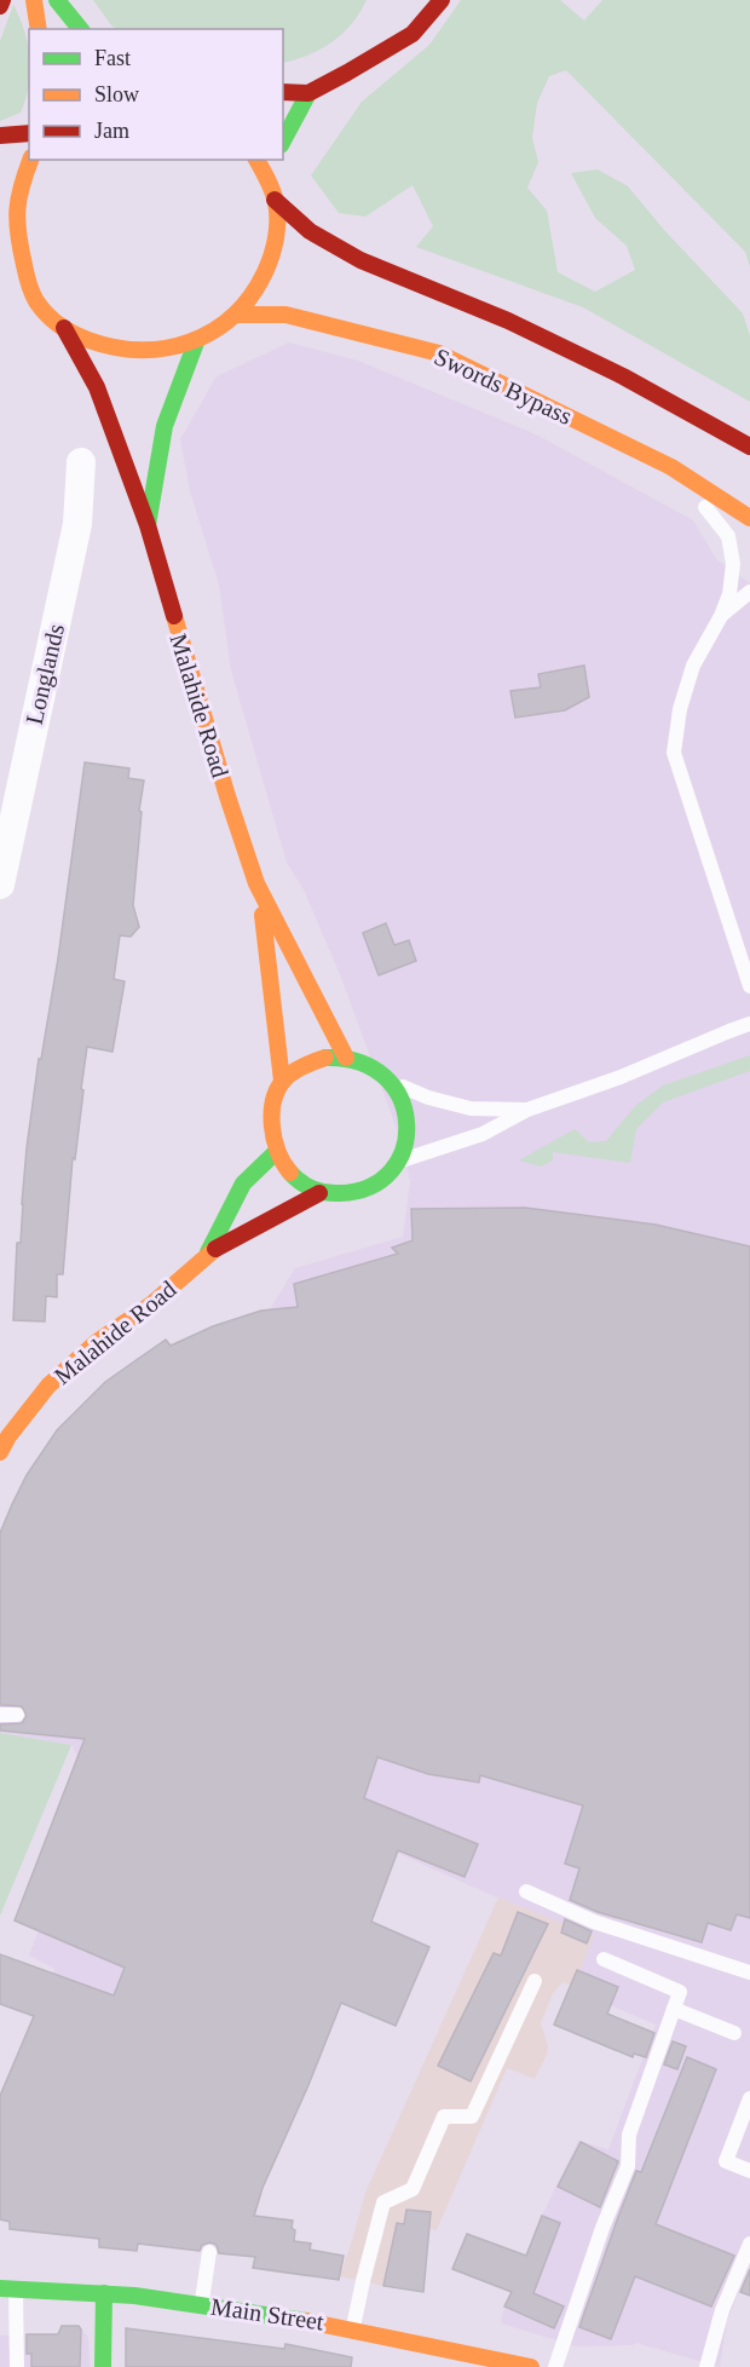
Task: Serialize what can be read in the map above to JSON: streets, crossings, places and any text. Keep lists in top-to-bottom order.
{
  "streets": {
    "main road": ["Swords Bypass", "Malahide Road", "Main Street"],
    "street": ["Longlands"]
  },
  "legend": ["Fast", "Slow", "Jam"]
}
